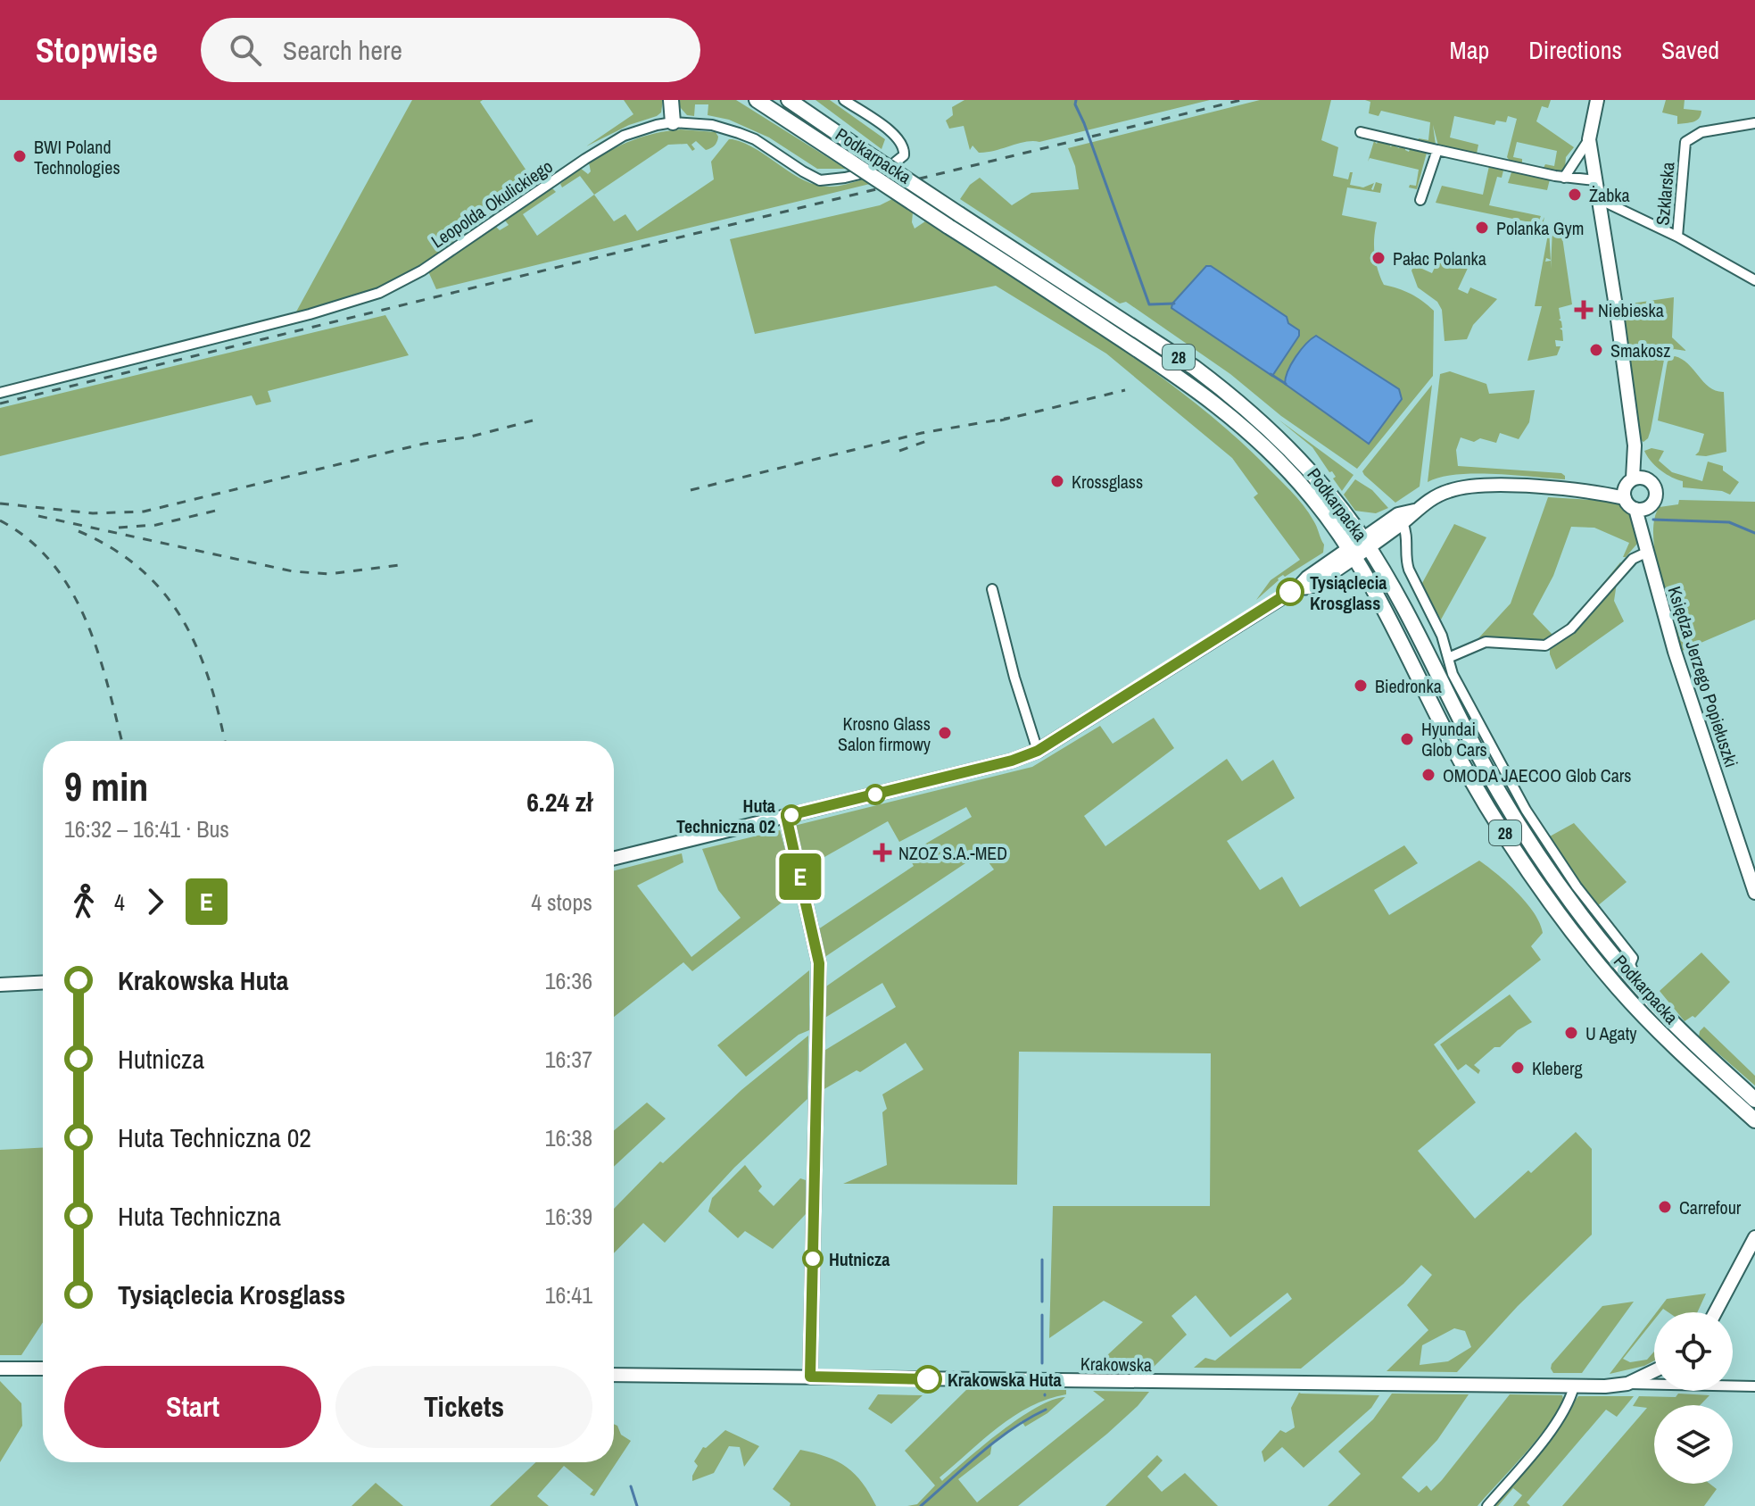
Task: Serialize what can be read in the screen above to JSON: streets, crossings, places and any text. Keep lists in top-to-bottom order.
{
  "streets": {
    "main road": ["Podkarpacka", "28"],
    "street": [
      "Szklarska",
      "Leopolda Okulickiego",
      "Księdza Jerzego Popiełuszki",
      "Krakowska"
    ]
  },
  "places": {
    "other": [
      "BWI Poland Technologies",
      "Żabka",
      "Polanka Gym",
      "Pałac Polanka",
      "Smakosz",
      "Krossglass",
      "Tysiąclecia Krosglass",
      "Biedronka",
      "Krosno Glass Salon firmowy",
      "Hyundai Glob Cars",
      "OMODA JAECOO Glob Cars",
      "Huta Techniczna 02",
      "U Agaty",
      "Kleberg",
      "Carrefour",
      "Hutnicza",
      "Krakowska Huta"
    ],
    "health": ["Niebieska", "NZOZ S.A.-MED"]
  },
  "lines": ["bus line E"],
  "page": {
    "header": "Stopwise",
    "search": "Search here",
    "nav": ["Map", "Directions", "Saved"],
    "on_map": "E",
    "heading": ["9 min", "16:32 – 16:41 · Bus", "6.24 zł"],
    "legs": ["4", "E", "4 stops"],
    "list": [
      {
        "name": "Krakowska Huta",
        "value": "16:36"
      },
      {
        "name": "Hutnicza",
        "value": "16:37"
      },
      {
        "name": "Huta Techniczna 02",
        "value": "16:38"
      },
      {
        "name": "Huta Techniczna",
        "value": "16:39"
      },
      {
        "name": "Tysiąclecia Krosglass",
        "value": "16:41"
      }
    ],
    "buttons": ["Start", "Tickets"]
  }
}
